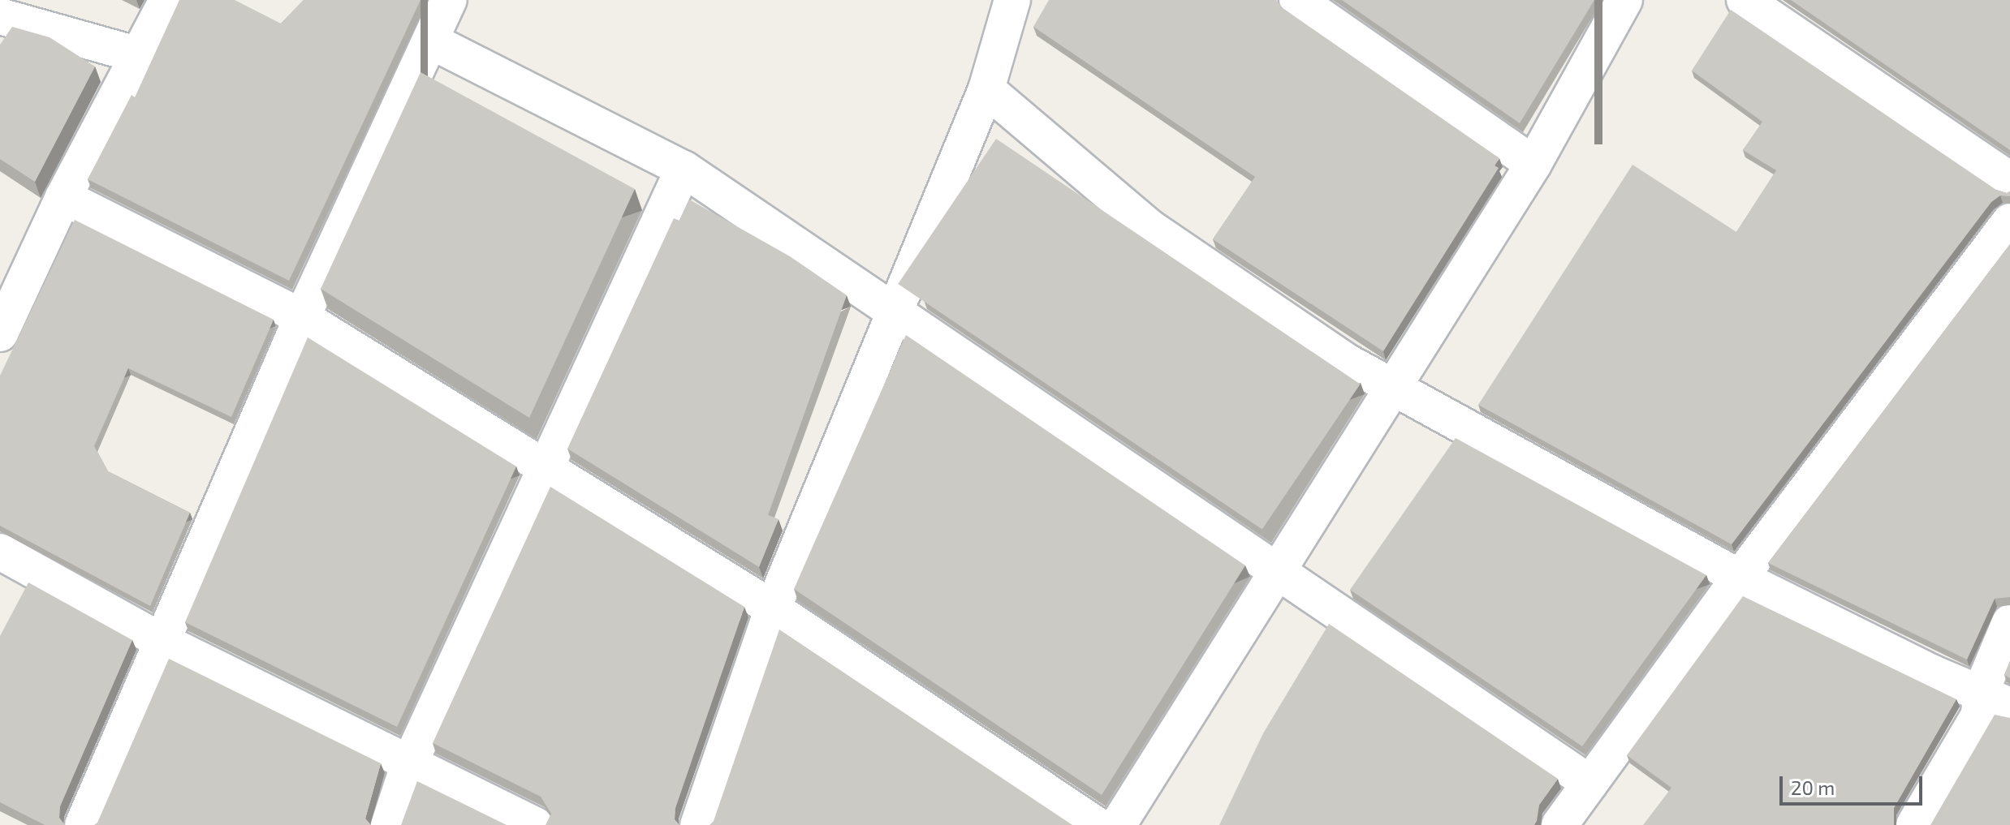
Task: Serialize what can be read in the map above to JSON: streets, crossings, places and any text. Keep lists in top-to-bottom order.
{
  "scale_bar": "20 m"
}
